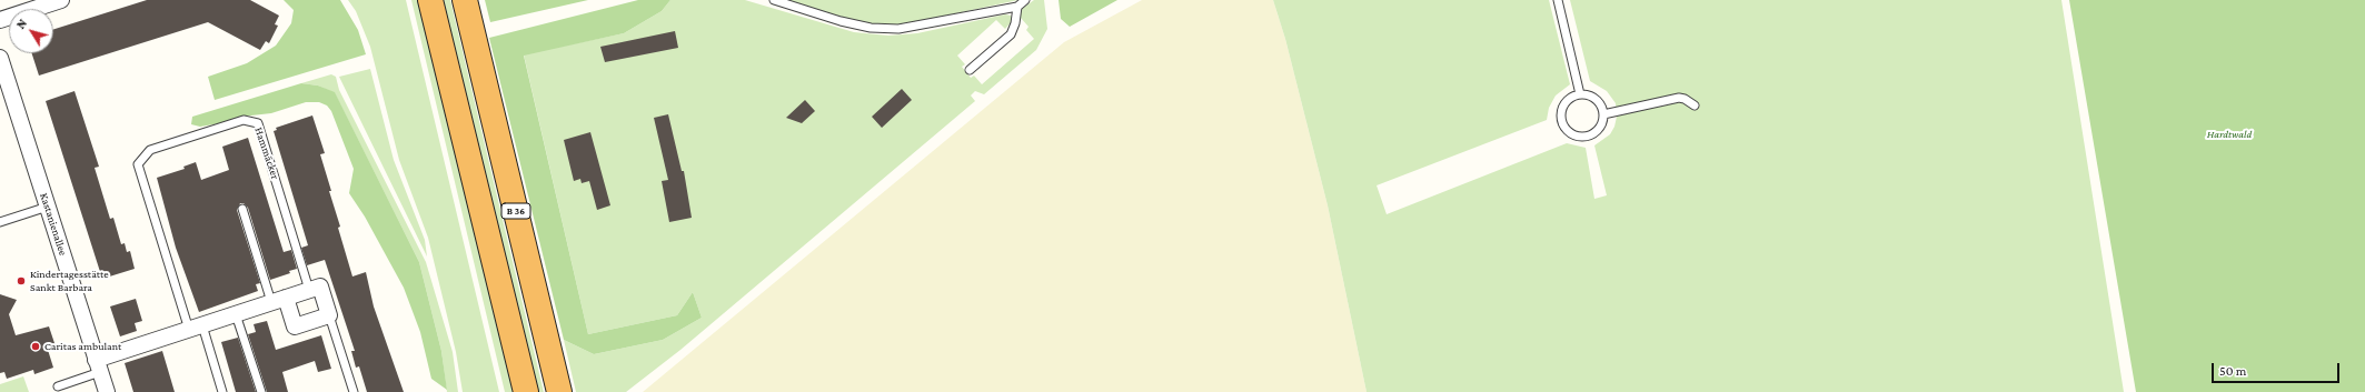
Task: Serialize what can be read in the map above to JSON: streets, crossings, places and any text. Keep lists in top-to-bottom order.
{
  "streets": {
    "highway": ["B 36"],
    "street": ["Kastanienallee"],
    "lane": ["Hammäcker"]
  },
  "parks": ["Hardtwald"],
  "places": ["Kindertagesstätte Sankt Barbara", "Caritas ambulant"],
  "scale_bar": "50 m",
  "north": "top left"
}
